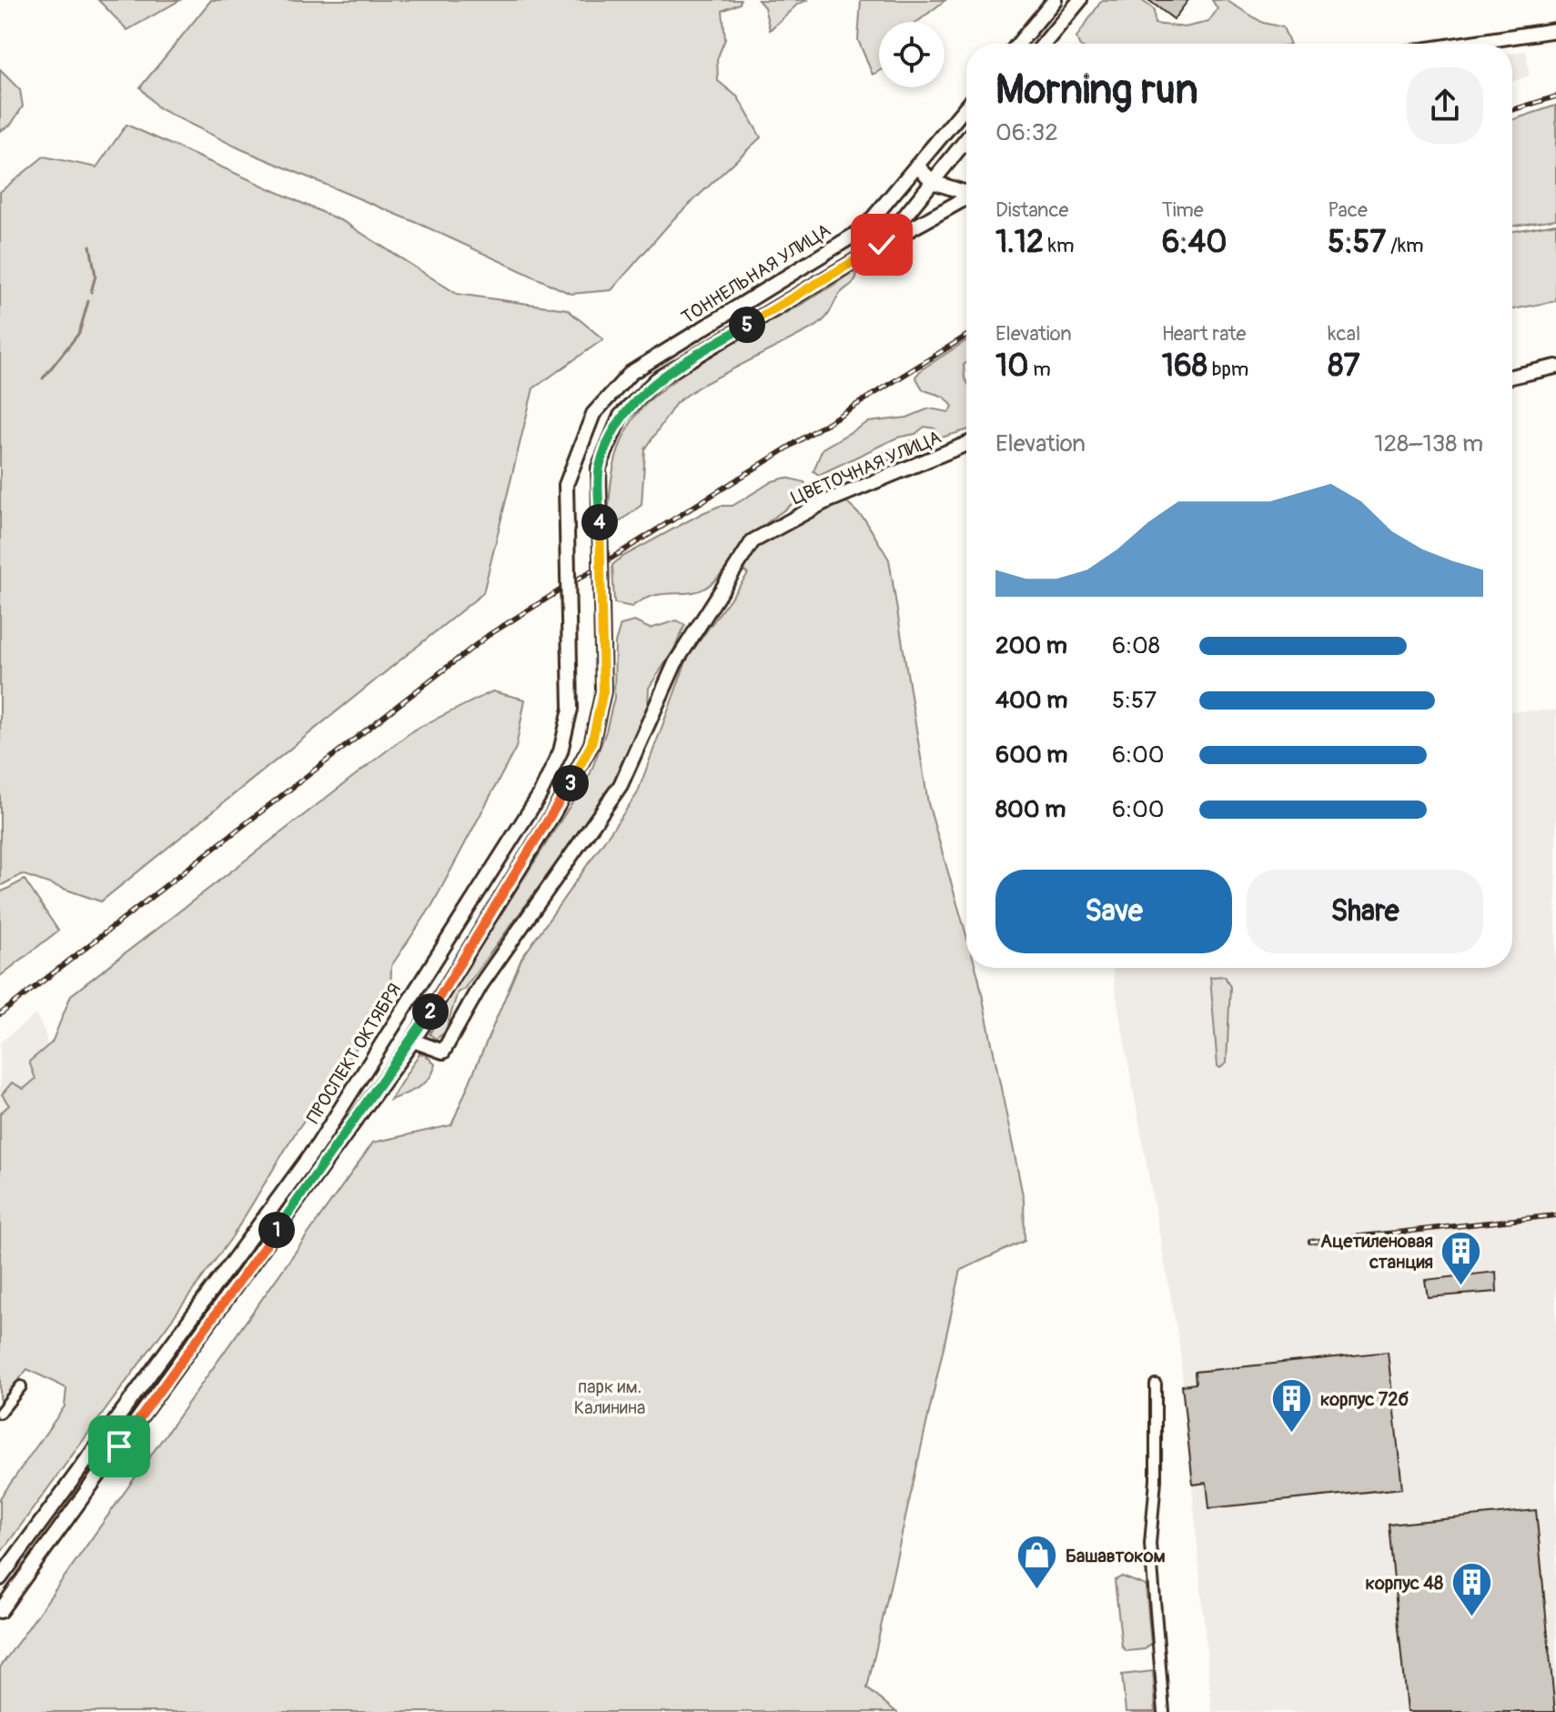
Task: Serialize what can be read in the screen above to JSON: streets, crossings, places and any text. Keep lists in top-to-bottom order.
{
  "streets": {
    "main road": ["ТОННЕЛЬНАЯ УЛИЦА", "ЦВЕТОЧНАЯ УЛИЦА", "ПРОСПЕКТ ОКТЯБРЯ"]
  },
  "crossings": [
    ["ТОННЕЛЬНАЯ УЛИЦА", "ПРОСПЕКТ ОКТЯБРЯ"],
    ["ЦВЕТОЧНАЯ УЛИЦА", "ПРОСПЕКТ ОКТЯБРЯ"]
  ],
  "parks": ["парк им. Калинина"],
  "places": {
    "building": ["Ацетиленовая станция", "корпус 72б", "корпус 48"],
    "shop": ["Башавтоком"]
  },
  "page": {
    "heading": ["Morning run", "06:32"],
    "stats": [
      ["Distance", "1.12 km"],
      ["Time", "6:40"],
      ["Pace", "5:57 /km"],
      ["Elevation", "10 m"],
      ["Heart rate", "168 bpm"],
      ["kcal", "87"]
    ],
    "pins": [
      "5",
      "4",
      "3",
      "2",
      "1"
    ],
    "chart": ["Elevation", "128–138 m"],
    "list": [
      {
        "name": "200 m",
        "note": "6:08"
      },
      {
        "name": "400 m",
        "note": "5:57"
      },
      {
        "name": "600 m",
        "note": "6:00"
      },
      {
        "name": "800 m",
        "note": "6:00"
      }
    ],
    "buttons": ["Save", "Share"]
  }
}
